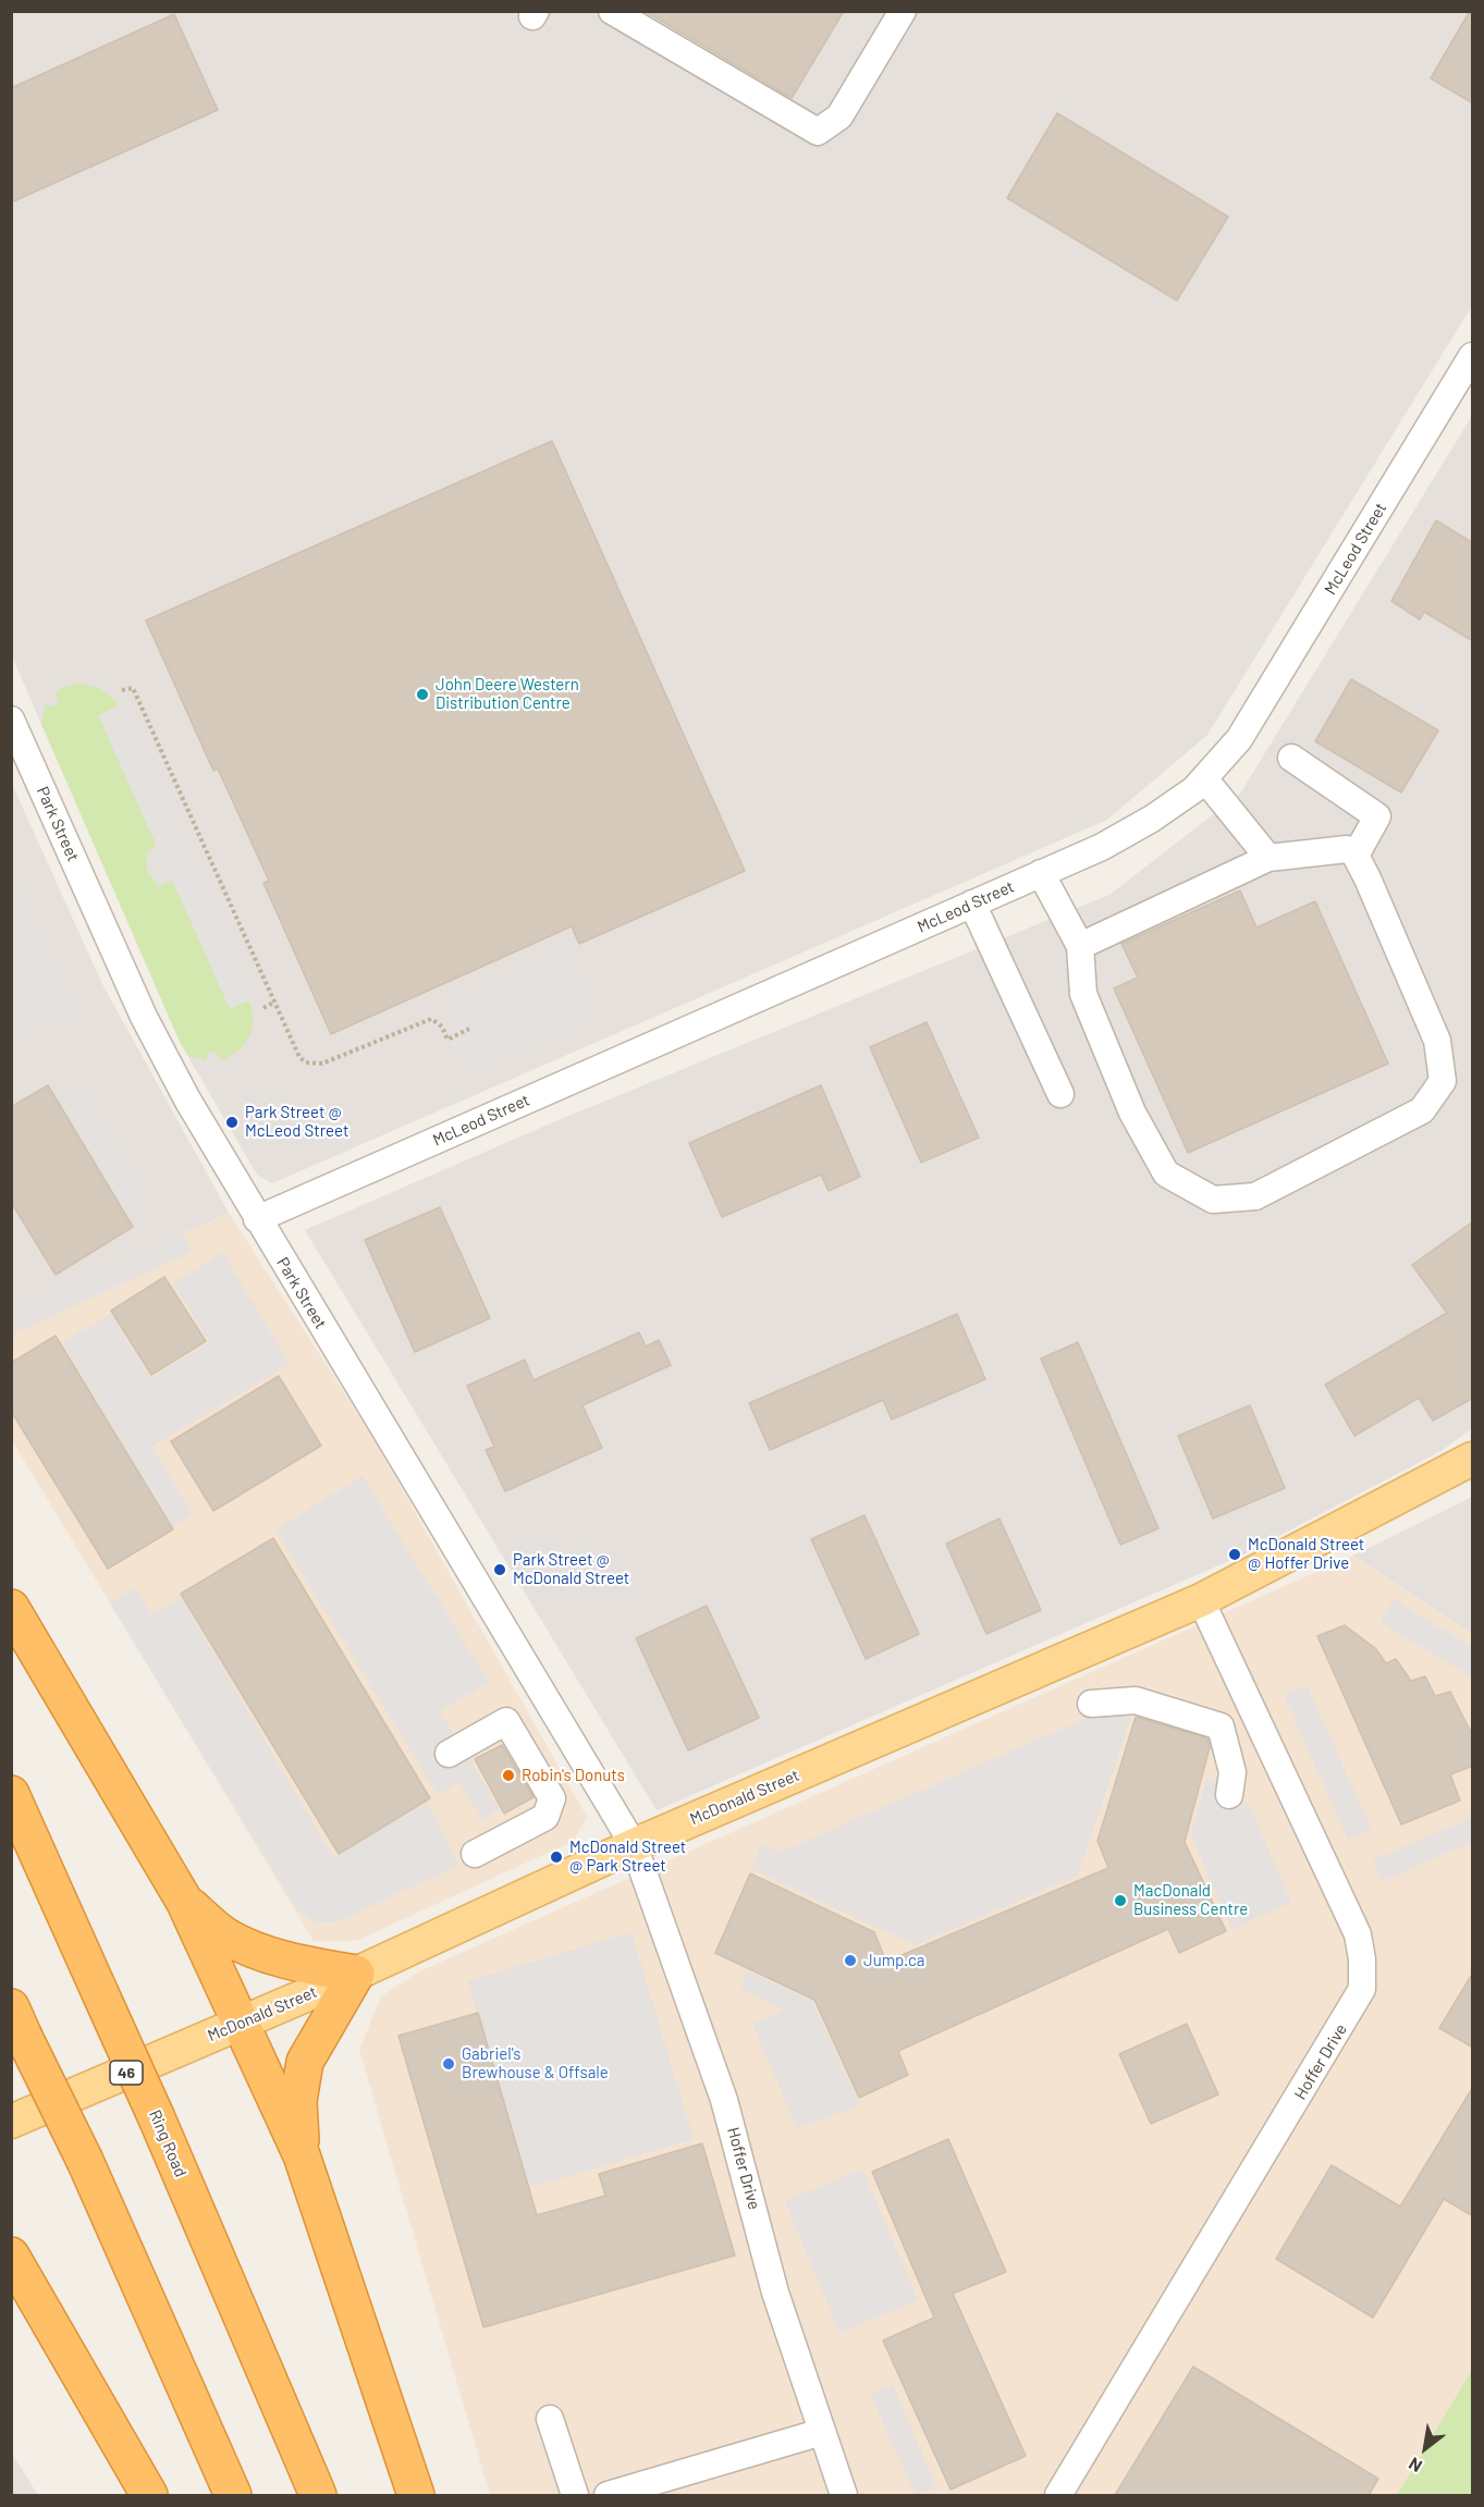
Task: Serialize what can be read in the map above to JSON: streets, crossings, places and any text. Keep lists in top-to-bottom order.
{
  "streets": {
    "highway": ["Ring Road"],
    "main road": ["McDonald Street", "46"],
    "street": ["McLeod Street", "Park Street", "Hoffer Drive"]
  },
  "crossings": [
    ["McLeod Street", "Park Street"],
    ["Park Street", "McDonald Street"],
    ["Park Street", "Hoffer Drive"],
    ["McDonald Street", "Hoffer Drive"]
  ],
  "places": [
    "John Deere Western Distribution Centre",
    "Park Street @ McLeod Street",
    "McDonald Street @ Hoffer Drive",
    "Park Street @ McDonald Street",
    "Robin's Donuts",
    "McDonald Street @ Park Street",
    "MacDonald Business Centre",
    "Jump.ca",
    "Gabriel's Brewhouse & Offsale"
  ],
  "north": "bottom left"
}
